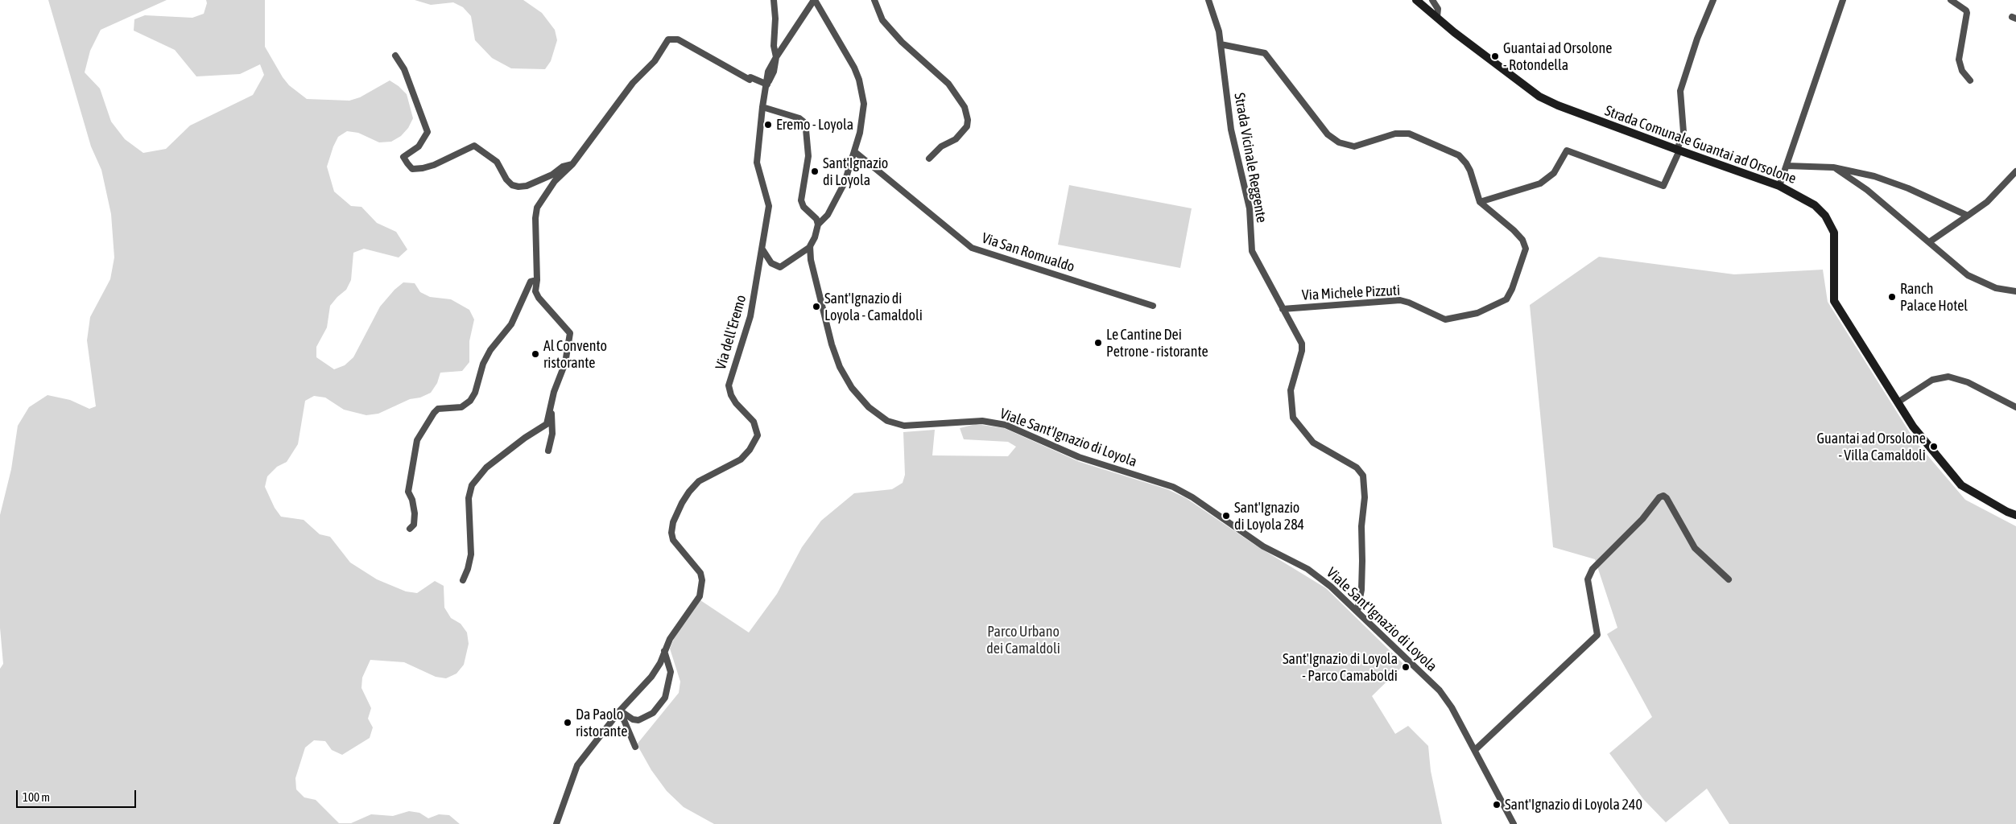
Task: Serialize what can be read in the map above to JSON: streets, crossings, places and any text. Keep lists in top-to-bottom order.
{
  "streets": {
    "street": [
      "Strada Comunale Guantai ad Orsolone",
      "Strada Vicinale Reggente",
      "Via San Romualdo",
      "Via Michele Pizzuti",
      "Via dell'Eremo",
      "Viale Sant'Ignazio di Loyola"
    ]
  },
  "crossings": [
    ["Strada Vicinale Reggente", "Via Michele Pizzuti"],
    ["Strada Vicinale Reggente", "Viale Sant'Ignazio di Loyola"]
  ],
  "parks": ["Parco Urbano dei Camaldoli"],
  "places": [
    "Guantai ad Orsolone - Rotondella",
    "Eremo - Loyola",
    "Sant'Ignazio di Loyola",
    "Ranch Palace Hotel",
    "Sant'Ignazio di Loyola - Camaldoli",
    "Le Cantine Dei Petrone - ristorante",
    "Al Convento ristorante",
    "Guantai ad Orsolone - Villa Camaldoli",
    "Sant'Ignazio di Loyola 284",
    "Sant'Ignazio di Loyola - Parco Camaboldi",
    "Da Paolo ristorante",
    "Sant'Ignazio di Loyola 240"
  ],
  "scale_bar": "100 m"
}
